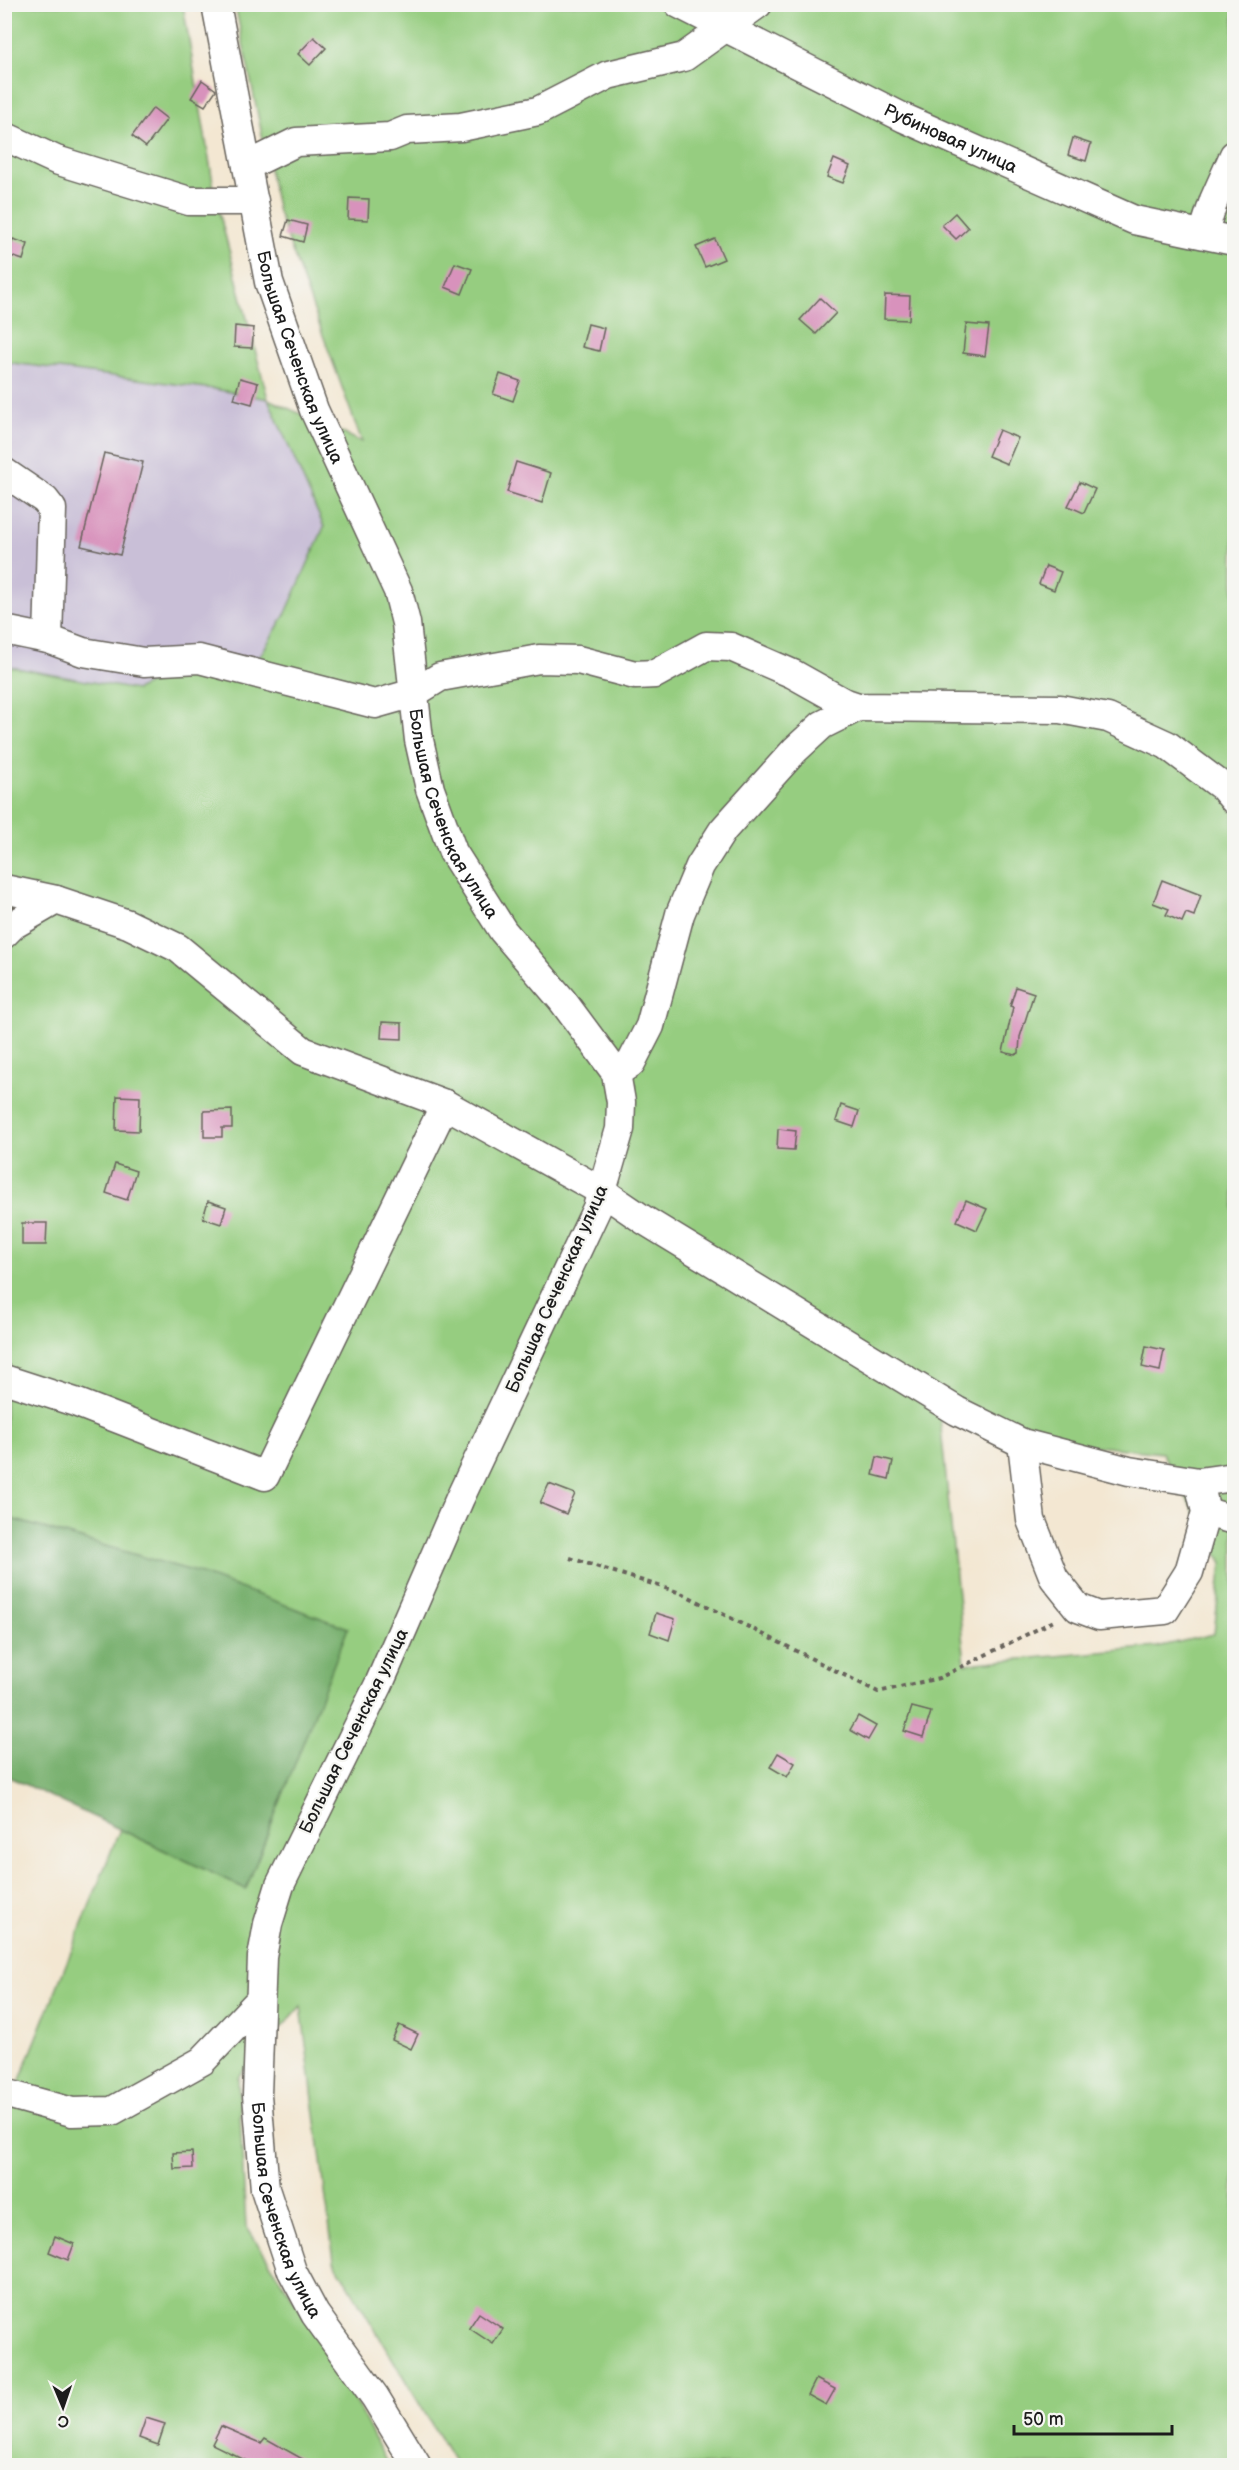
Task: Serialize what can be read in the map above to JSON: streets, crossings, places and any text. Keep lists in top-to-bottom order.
{
  "streets": {
    "street": ["Рубиновая улица", "Большая Сеченская улица"]
  },
  "scale_bar": "50 m",
  "north": "bottom"
}
